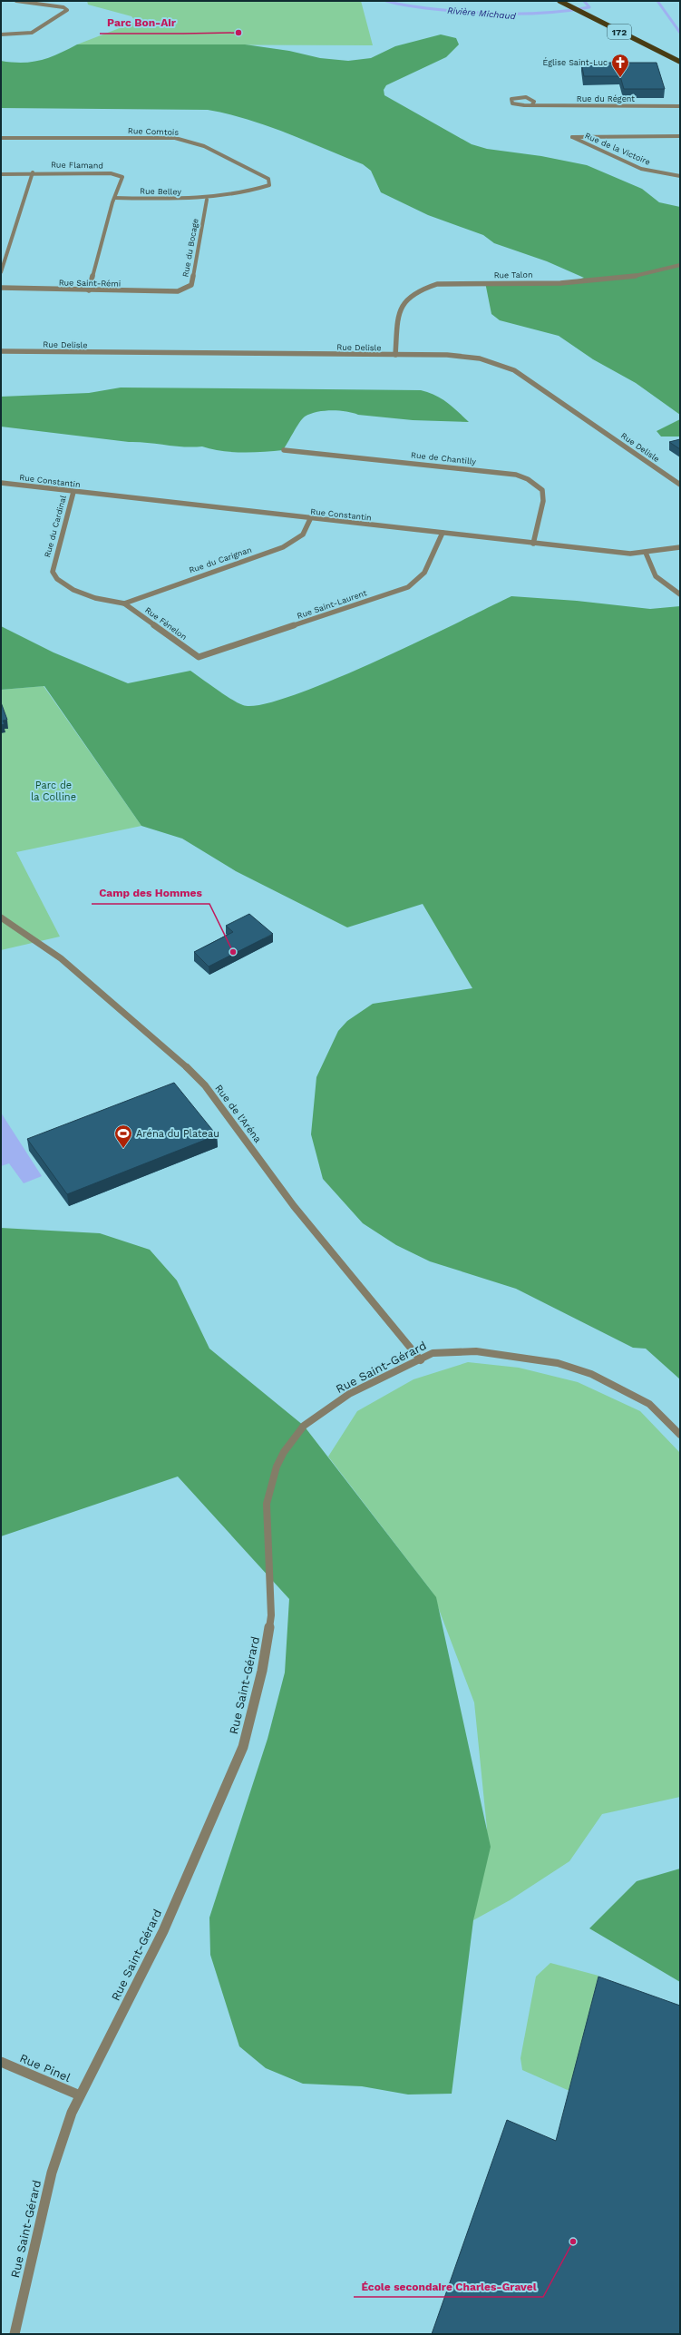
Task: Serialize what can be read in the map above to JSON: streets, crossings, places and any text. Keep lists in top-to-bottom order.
{
  "streets": {
    "main road": ["172"],
    "street": [
      "Rue du Régent",
      "Rue Comtois",
      "Rue de la Victoire",
      "Rue Flamand",
      "Rue Belley",
      "Rue du Bocage",
      "Rue Talon",
      "Rue Saint-Rémi",
      "Rue Delisle",
      "Rue de Chantilly",
      "Rue Constantin",
      "Rue du Cardinal",
      "Rue du Carignan",
      "Rue Saint-Laurent",
      "Rue Fénelon",
      "Rue de l'Aréna",
      "Rue Saint-Gérard",
      "Rue Pinel"
    ]
  },
  "crossings": [
    ["Rue Comtois", "Rue Belley"],
    ["Rue Comtois", "Rue du Bocage"],
    ["Rue Flamand", "Rue Belley"],
    ["Rue Flamand", "Rue Saint-Rémi"],
    ["Rue Belley", "Rue du Bocage"],
    ["Rue du Bocage", "Rue Saint-Rémi"],
    ["Rue Talon", "Rue Delisle"],
    ["Rue de Chantilly", "Rue Constantin"],
    ["Rue Constantin", "Rue du Cardinal"],
    ["Rue Constantin", "Rue du Carignan"],
    ["Rue Constantin", "Rue Saint-Laurent"],
    ["Rue du Cardinal", "Rue du Carignan"],
    ["Rue du Cardinal", "Rue Fénelon"],
    ["Rue du Carignan", "Rue Fénelon"],
    ["Rue Saint-Laurent", "Rue Fénelon"],
    ["Rue de l'Aréna", "Rue Saint-Gérard"],
    ["Rue Saint-Gérard", "Rue Pinel"]
  ],
  "water": ["Rivière Michaud"],
  "parks": ["Parc de la Colline"],
  "places": {
    "other": ["Parc Bon-Air", "Camp des Hommes", "École secondaire Charles-Gravel"],
    "church": ["Église Saint-Luc"],
    "sports": ["Aréna du Plateau"]
  }
}
